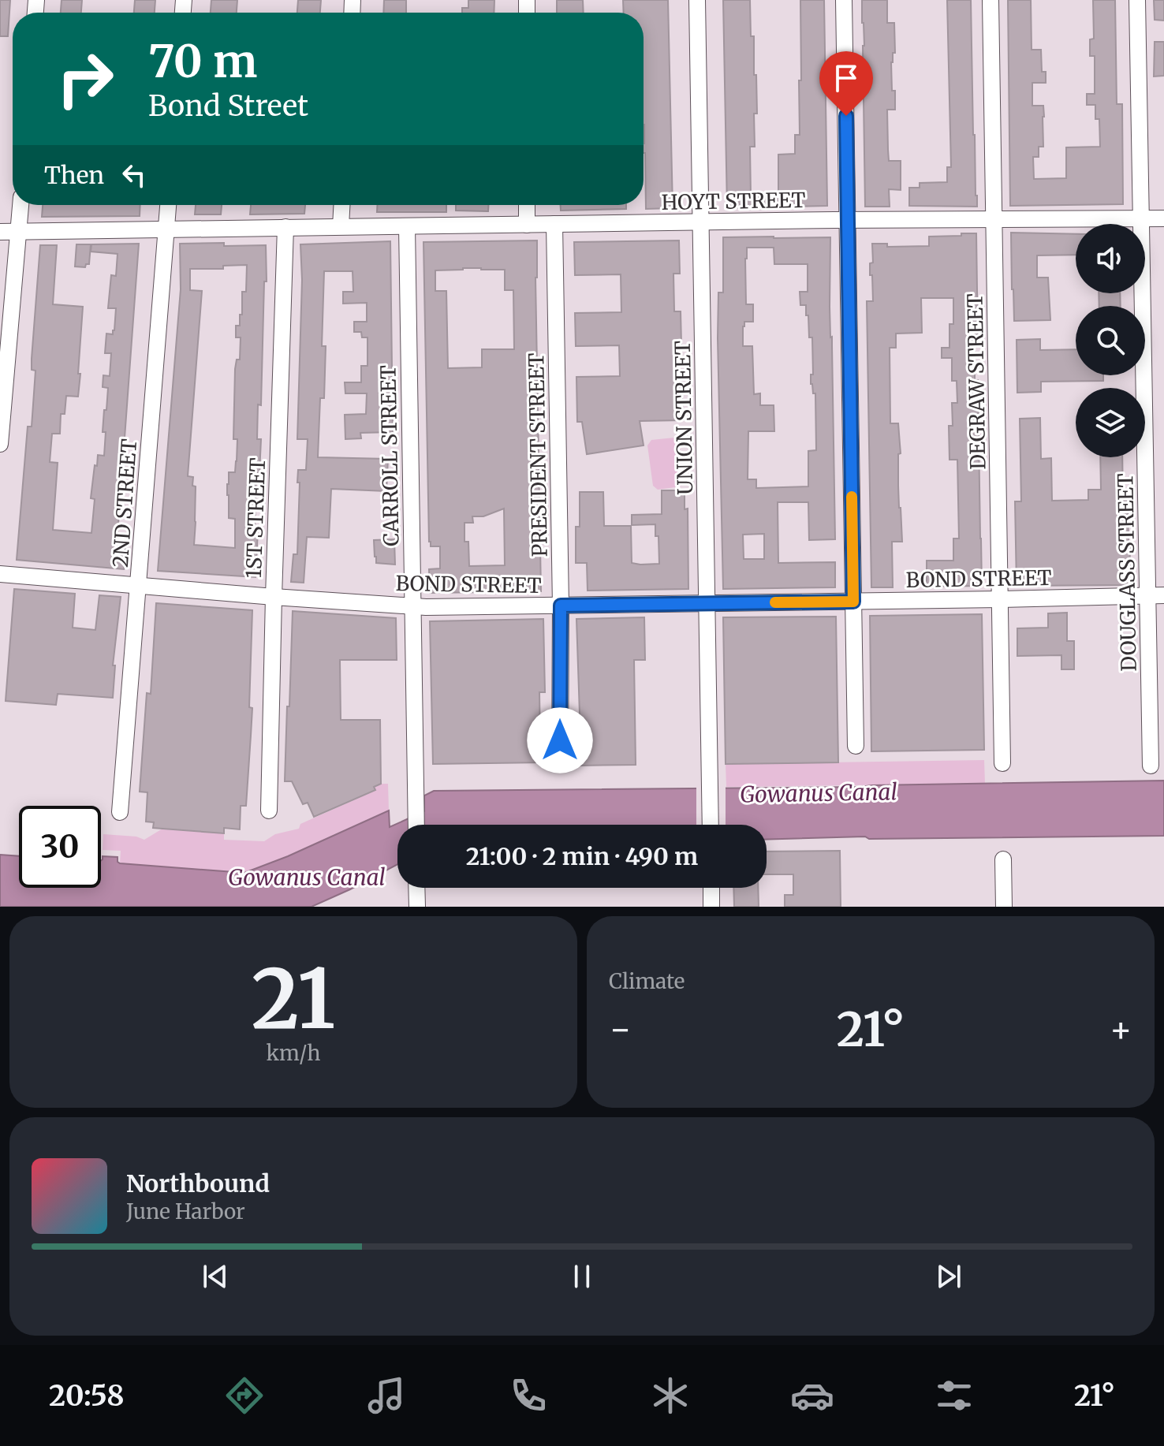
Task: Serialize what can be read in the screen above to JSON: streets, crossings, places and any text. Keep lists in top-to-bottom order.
{
  "streets": {
    "street": [
      "HOYT STREET",
      "DEGRAW STREET",
      "UNION STREET",
      "PRESIDENT STREET",
      "CARROLL STREET",
      "2ND STREET",
      "1ST STREET",
      "DOUGLASS STREET",
      "BOND STREET"
    ]
  },
  "crossings": [
    ["HOYT STREET", "DEGRAW STREET"],
    ["HOYT STREET", "UNION STREET"],
    ["HOYT STREET", "PRESIDENT STREET"],
    ["HOYT STREET", "CARROLL STREET"],
    ["HOYT STREET", "2ND STREET"],
    ["HOYT STREET", "1ST STREET"],
    ["HOYT STREET", "DOUGLASS STREET"],
    ["DEGRAW STREET", "BOND STREET"],
    ["UNION STREET", "BOND STREET"],
    ["PRESIDENT STREET", "BOND STREET"],
    ["CARROLL STREET", "BOND STREET"],
    ["2ND STREET", "BOND STREET"],
    ["1ST STREET", "BOND STREET"],
    ["DOUGLASS STREET", "BOND STREET"]
  ],
  "water": ["Gowanus Canal"],
  "page": {
    "turn": ["70 m", "Bond Street"],
    "then": "Then",
    "limit": "30",
    "trip": "21:00 · 2 min · 490 m",
    "tile": [
      ["21", "km/h"],
      "Climate"
    ],
    "heat": ["−", "21°", "+"],
    "song": ["Northbound", "June Harbor"],
    "tabs": ["20:58", "21°"]
  }
}
